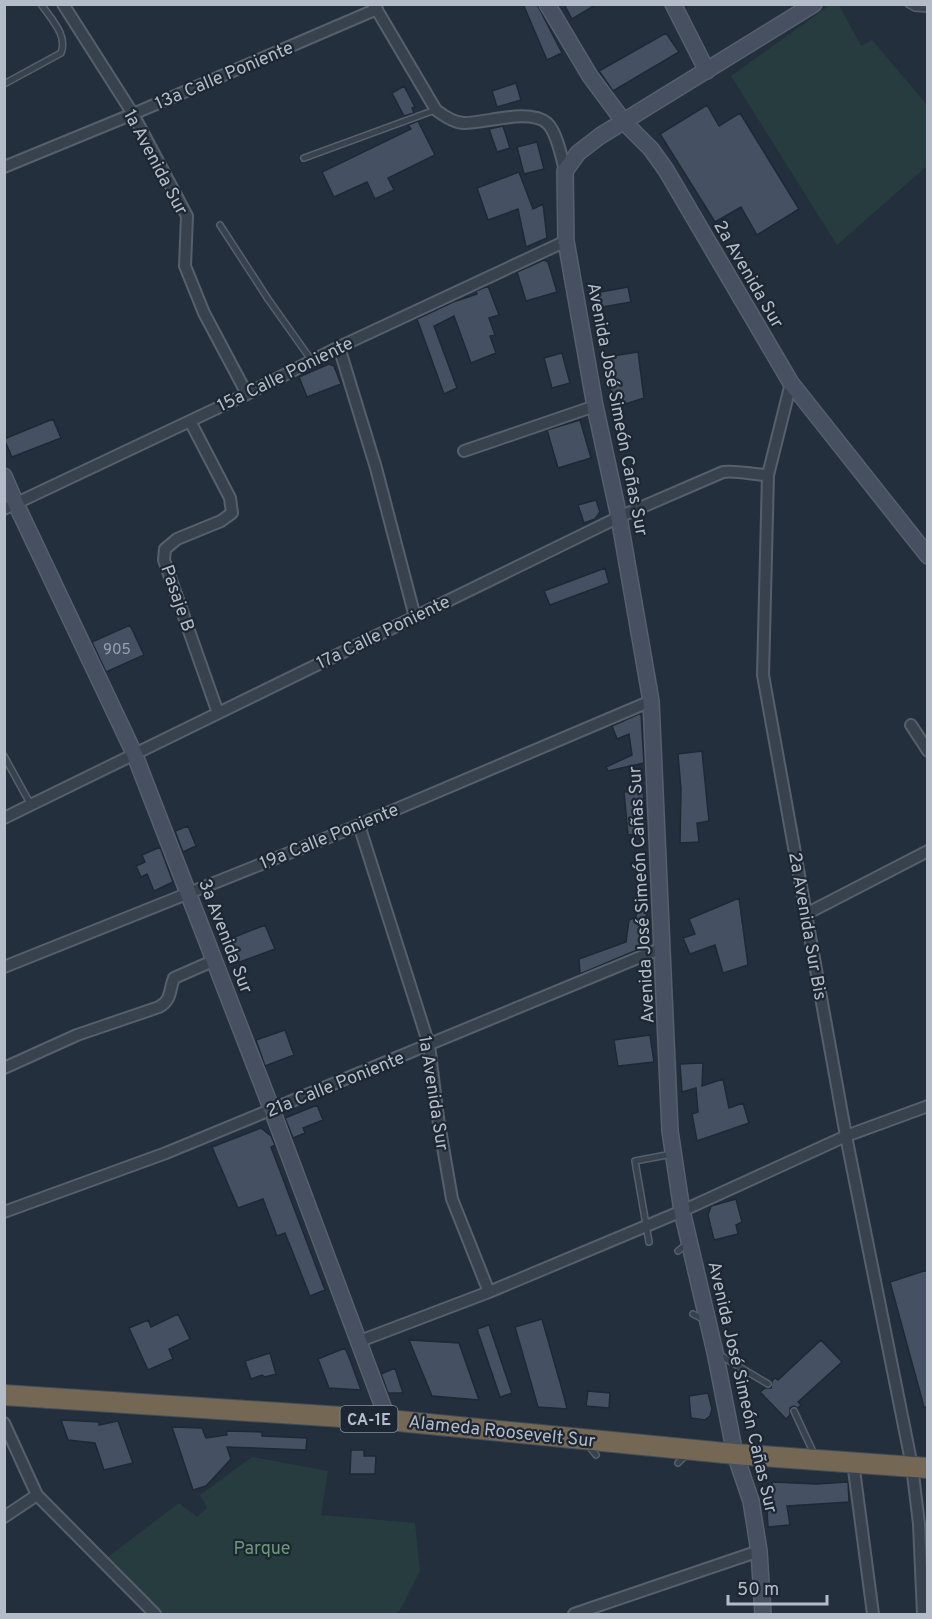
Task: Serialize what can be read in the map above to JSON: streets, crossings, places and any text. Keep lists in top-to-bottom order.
{
  "streets": {
    "highway": ["CA-1E", "Alameda Roosevelt Sur"],
    "street": [
      "13a Calle Poniente",
      "1a Avenida Sur",
      "2a Avenida Sur",
      "15a Calle Poniente",
      "Avenida José Simeón Cañas Sur",
      "Pasaje B",
      "17a Calle Poniente",
      "19a Calle Poniente",
      "2a Avenida Sur Bis",
      "3a Avenida Sur",
      "21a Calle Poniente"
    ]
  },
  "crossings": [
    ["13a Calle Poniente", "1a Avenida Sur"],
    ["1a Avenida Sur", "15a Calle Poniente"],
    ["1a Avenida Sur", "19a Calle Poniente"],
    ["1a Avenida Sur", "21a Calle Poniente"],
    ["2a Avenida Sur", "2a Avenida Sur Bis"],
    ["15a Calle Poniente", "Avenida José Simeón Cañas Sur"],
    ["15a Calle Poniente", "Pasaje B"],
    ["15a Calle Poniente", "3a Avenida Sur"],
    ["Avenida José Simeón Cañas Sur", "17a Calle Poniente"],
    ["Avenida José Simeón Cañas Sur", "19a Calle Poniente"],
    ["Avenida José Simeón Cañas Sur", "21a Calle Poniente"],
    ["Avenida José Simeón Cañas Sur", "Alameda Roosevelt Sur"],
    ["Pasaje B", "17a Calle Poniente"],
    ["17a Calle Poniente", "2a Avenida Sur Bis"],
    ["17a Calle Poniente", "3a Avenida Sur"],
    ["19a Calle Poniente", "3a Avenida Sur"],
    ["2a Avenida Sur Bis", "Alameda Roosevelt Sur"],
    ["3a Avenida Sur", "21a Calle Poniente"],
    ["3a Avenida Sur", "Alameda Roosevelt Sur"]
  ],
  "parks": ["Parque"],
  "house_numbers": ["905"],
  "scale_bar": "50 m"
}
